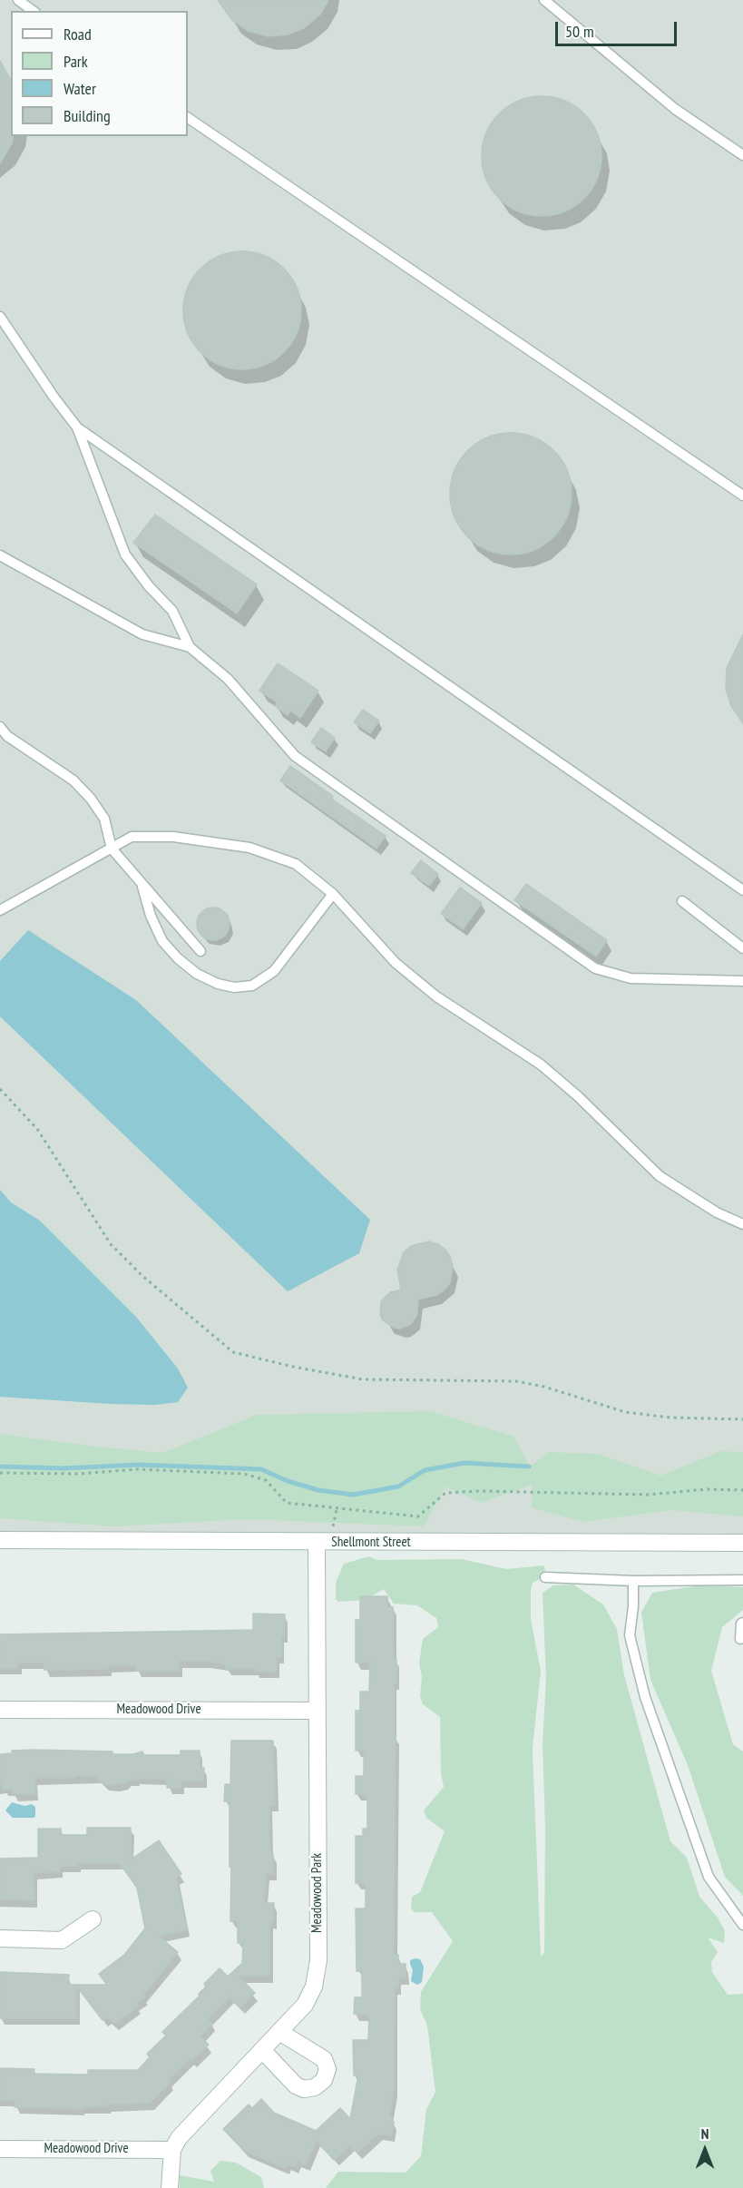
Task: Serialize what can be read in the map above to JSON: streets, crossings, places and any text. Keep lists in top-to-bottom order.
{
  "streets": {
    "street": ["Shellmont Street", "Meadowood Drive", "Meadowood Park"]
  },
  "crossings": [
    ["Shellmont Street", "Meadowood Park"],
    ["Meadowood Drive", "Meadowood Park"]
  ],
  "legend": [
    "Road",
    "Park",
    "Water",
    "Building"
  ],
  "scale_bar": "50 m",
  "north": "top"
}
